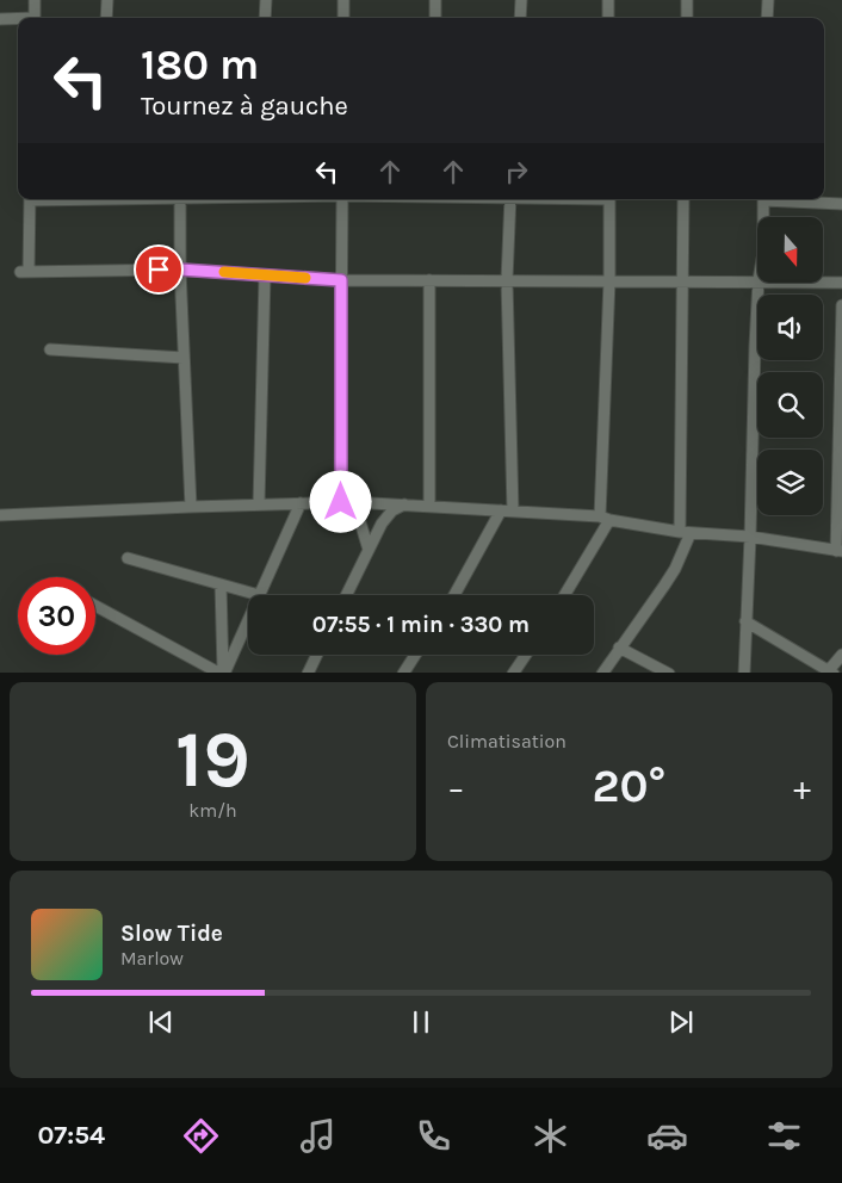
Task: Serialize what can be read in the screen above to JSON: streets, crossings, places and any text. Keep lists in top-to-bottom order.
{
  "north": "bottom",
  "page": {
    "turn": ["180 m", "Tournez à gauche"],
    "limit": "30",
    "trip": "07:55 · 1 min · 330 m",
    "tile": [
      ["19", "km/h"],
      "Climatisation"
    ],
    "heat": ["−", "20°", "+"],
    "song": ["Slow Tide", "Marlow"],
    "tabs": "07:54"
  }
}
